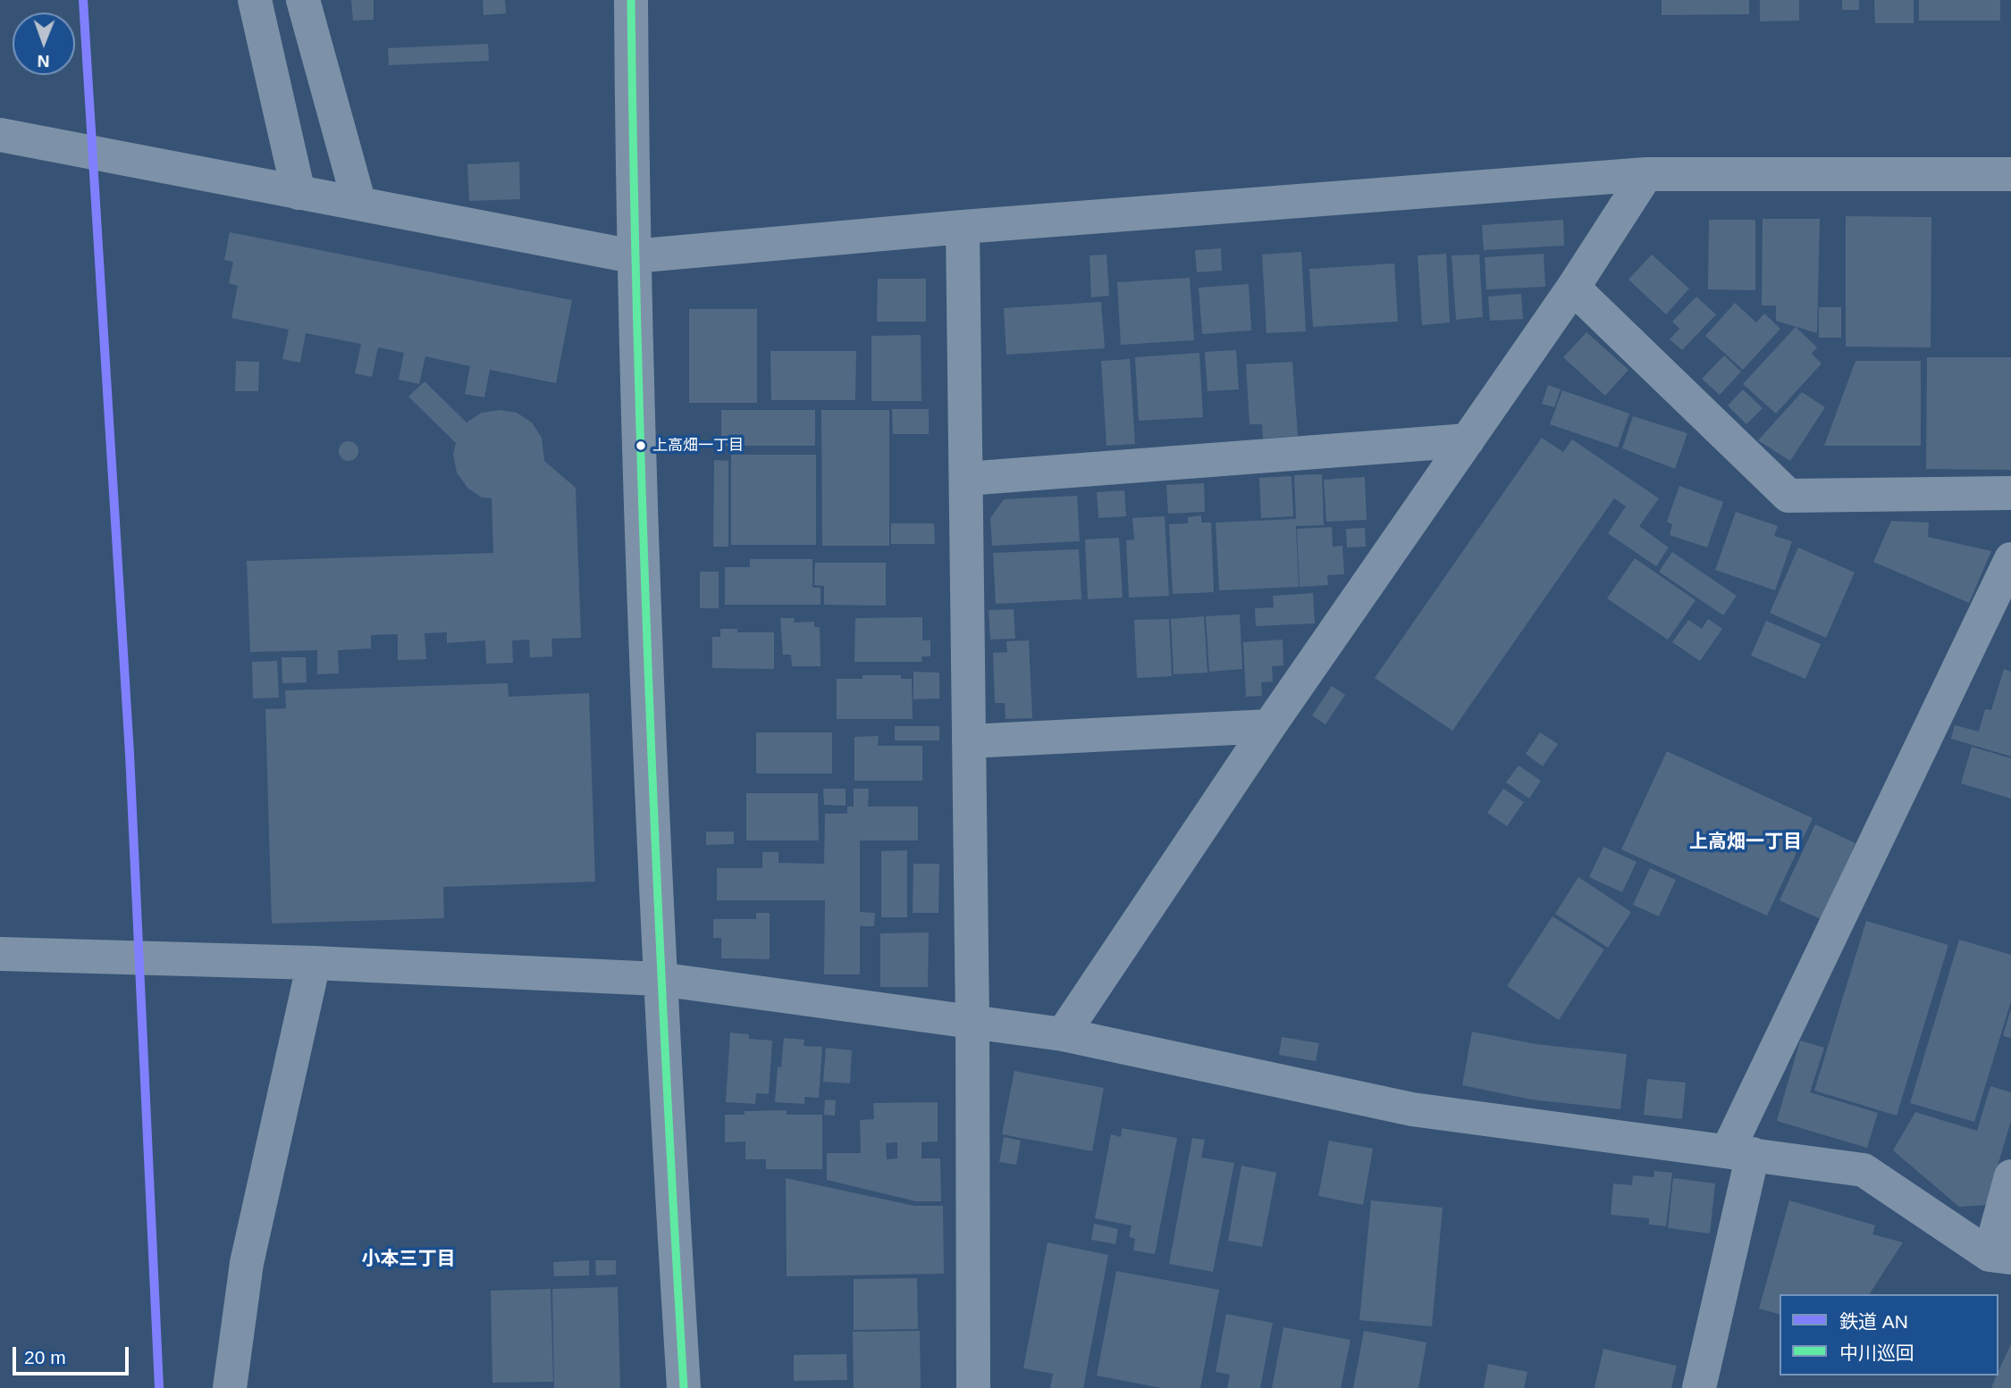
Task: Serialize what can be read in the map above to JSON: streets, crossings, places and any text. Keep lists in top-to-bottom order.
{
  "districts": ["上高畑一丁目", "小本三丁目"],
  "places": ["上高畑一丁目"],
  "lines": ["rail line AN", "transit line 中川巡回"],
  "legend": ["鉄道 AN", "中川巡回"],
  "scale_bar": "20 m",
  "north": "bottom"
}
